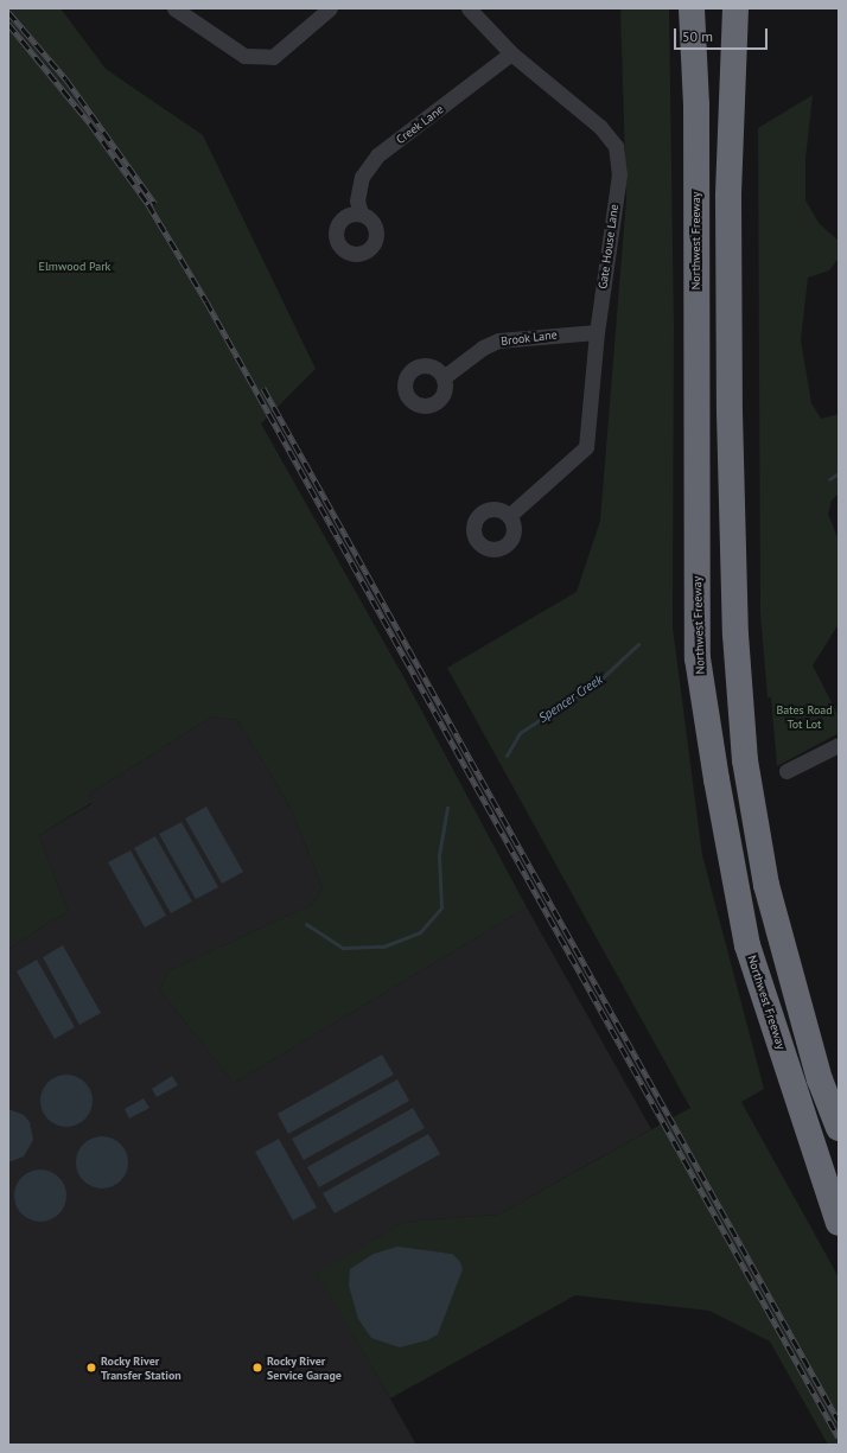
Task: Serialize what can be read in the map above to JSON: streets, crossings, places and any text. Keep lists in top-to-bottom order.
{
  "streets": {
    "highway": ["Northwest Freeway"],
    "street": ["Creek Lane", "Gate House Lane", "Brook Lane"]
  },
  "crossings": [
    ["Creek Lane", "Gate House Lane"],
    ["Gate House Lane", "Brook Lane"]
  ],
  "water": ["Spencer Creek"],
  "parks": ["Elmwood Park", "Bates Road Tot Lot"],
  "places": ["Rocky River Transfer Station", "Rocky River Service Garage"],
  "scale_bar": "50 m"
}
